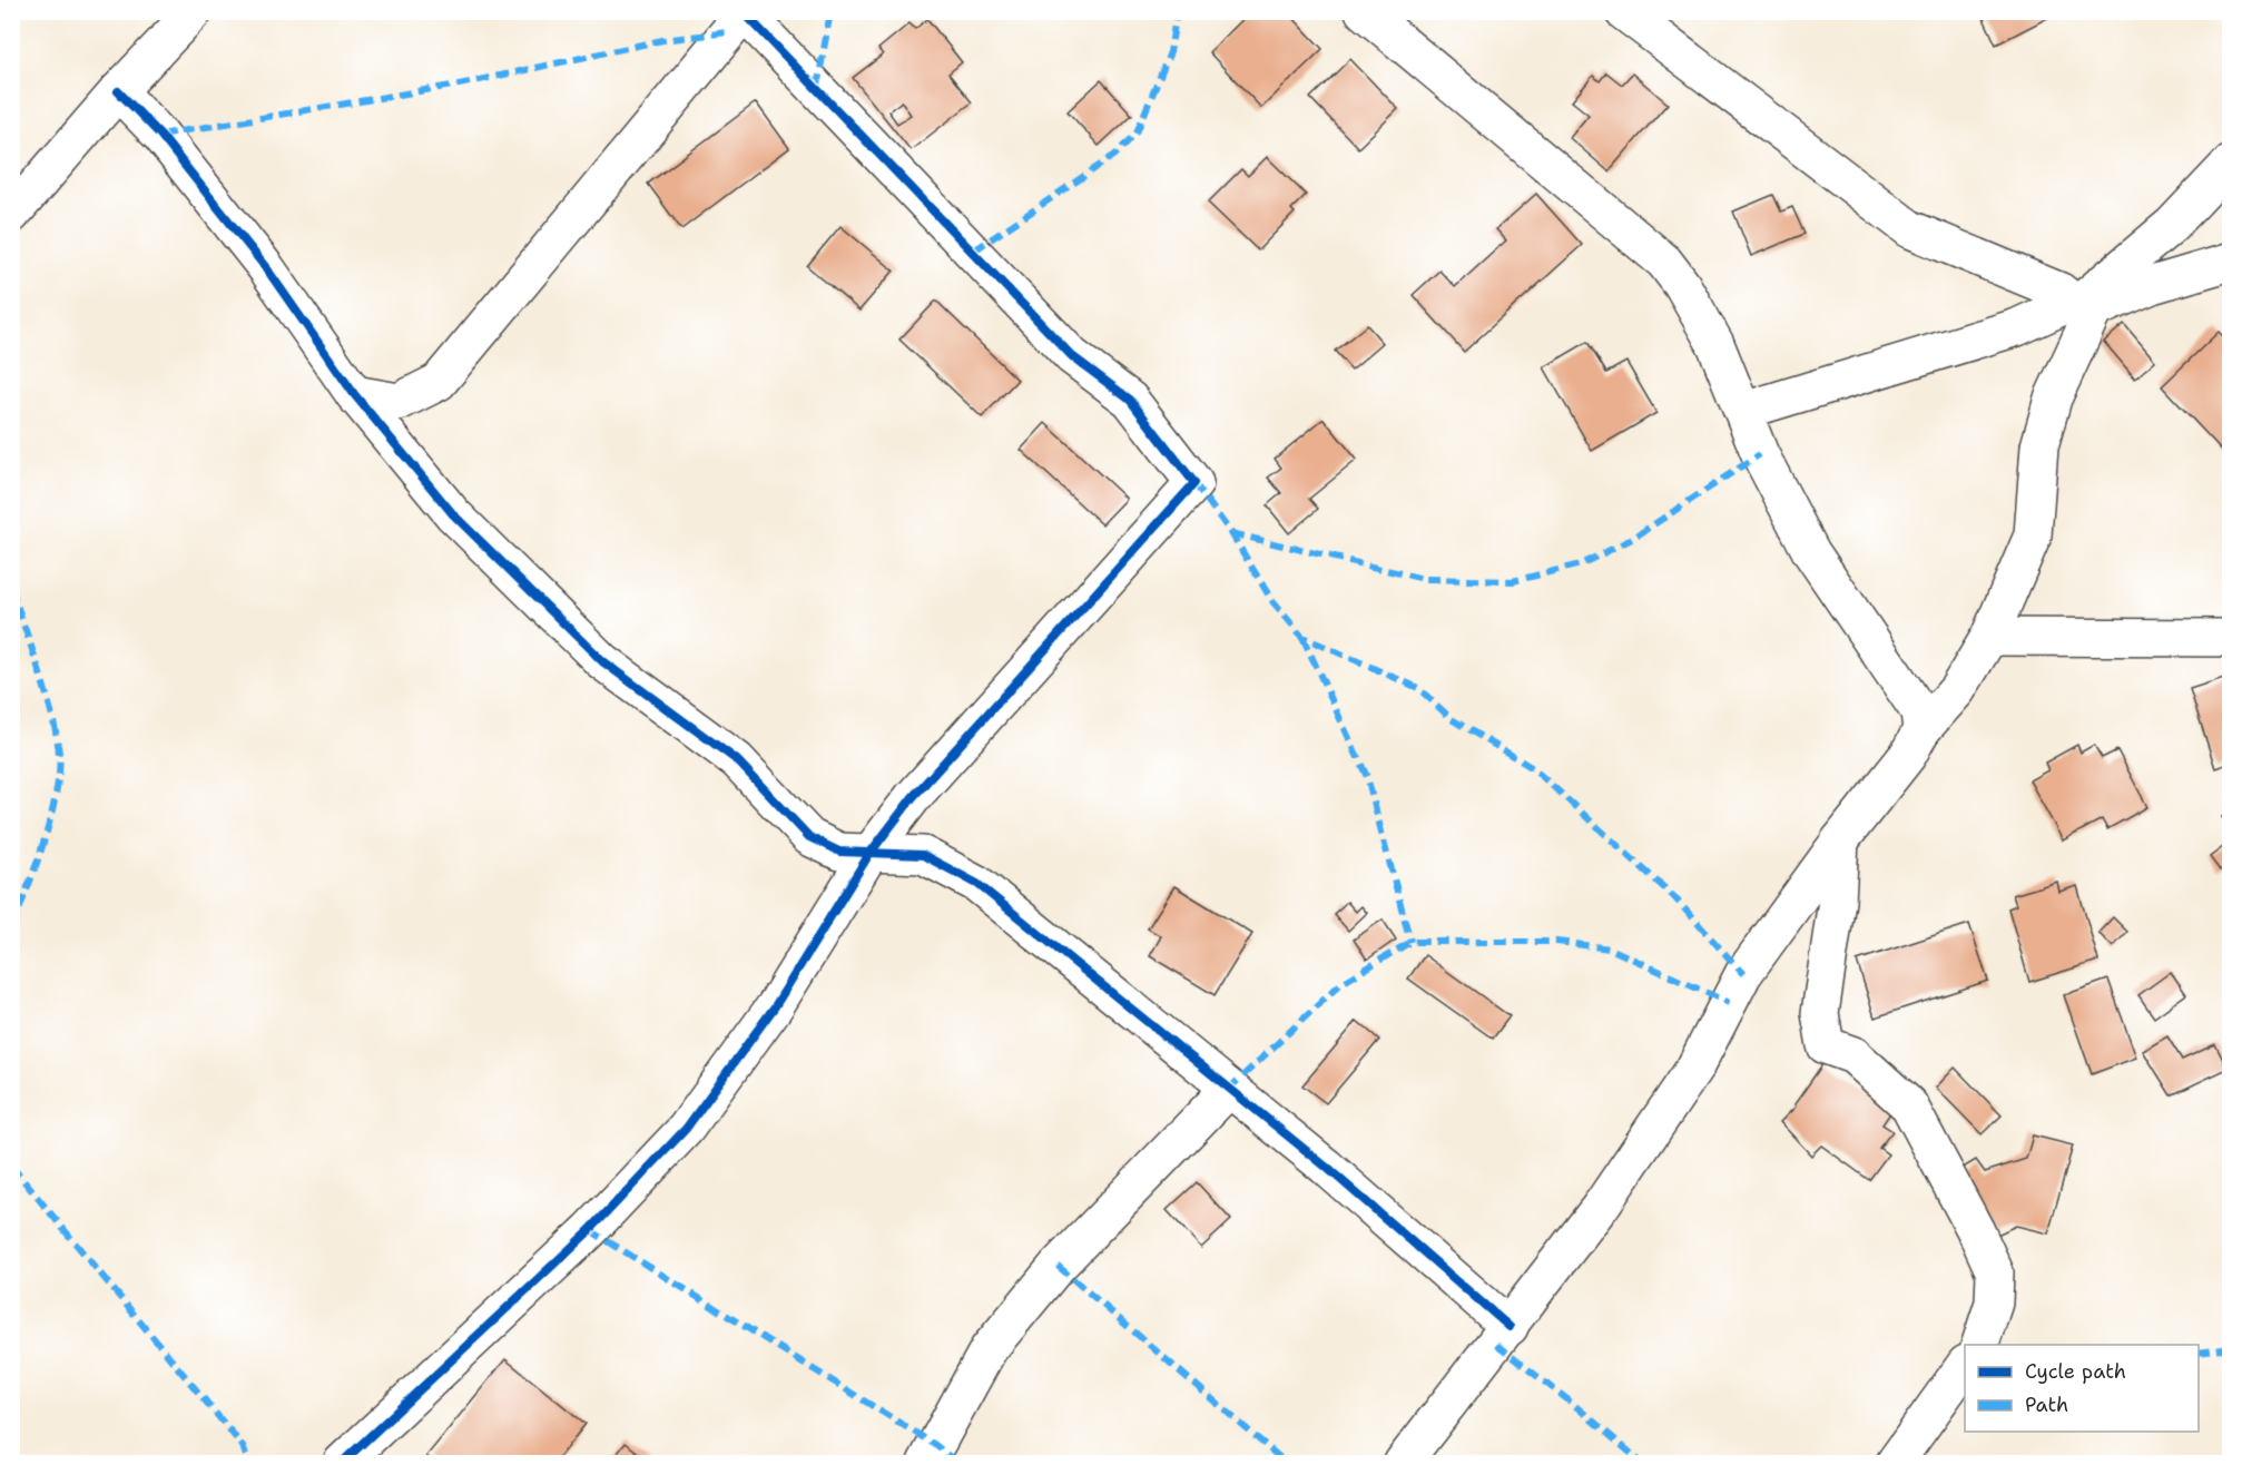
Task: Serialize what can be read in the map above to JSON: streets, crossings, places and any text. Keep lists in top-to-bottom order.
{
  "legend": ["Cycle path", "Path"]
}
